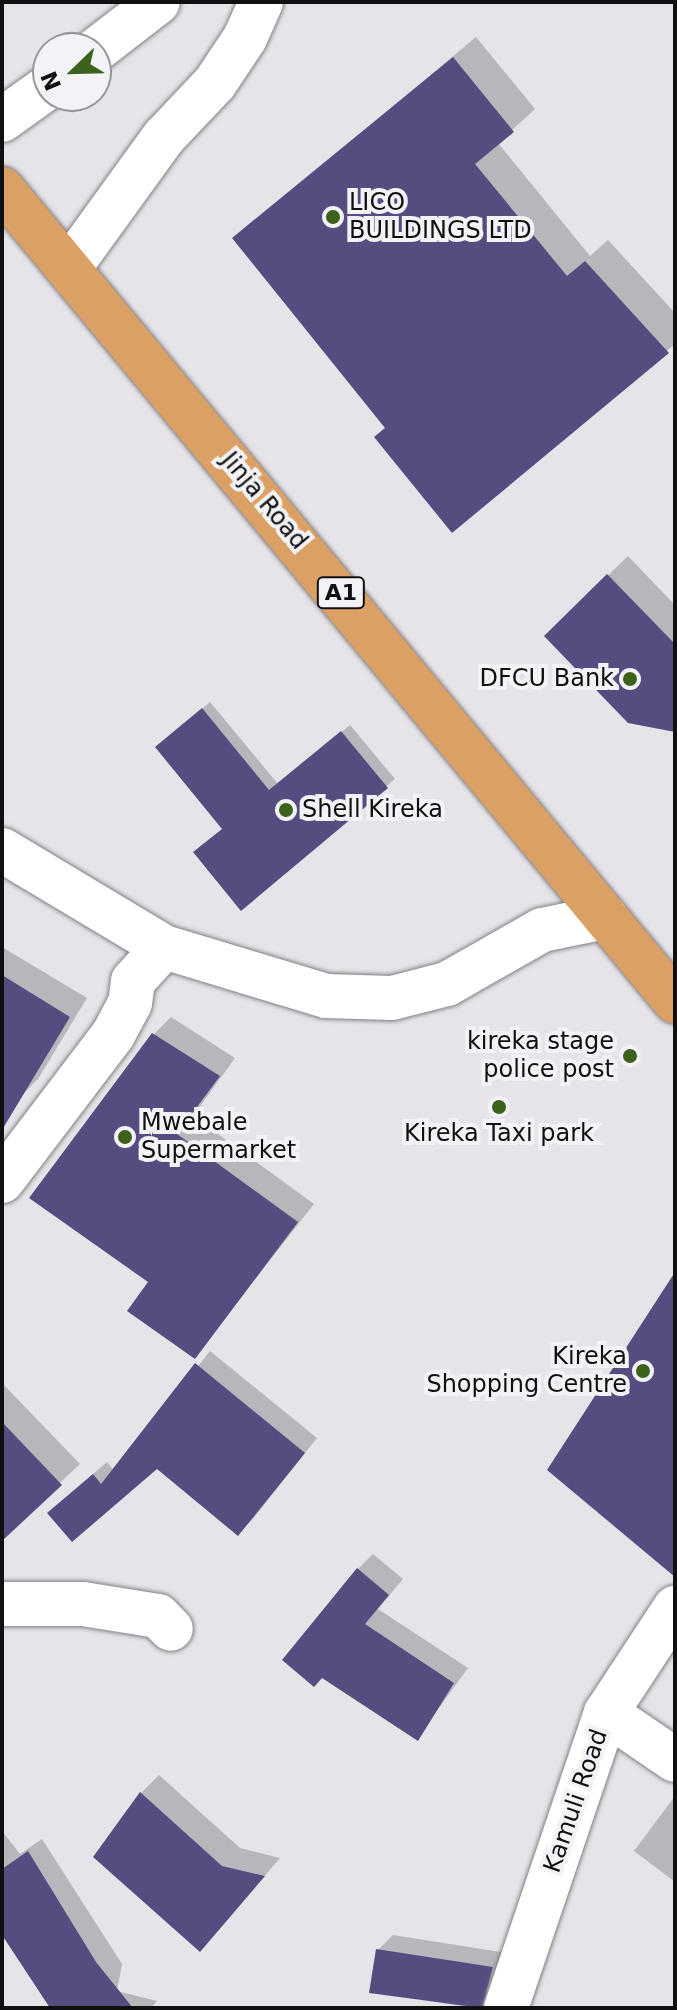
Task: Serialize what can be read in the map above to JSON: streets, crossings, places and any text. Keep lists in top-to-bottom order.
{
  "streets": {
    "highway": ["Jinja Road", "A1"],
    "street": ["Kamuli Road"]
  },
  "places": [
    "LICO BUILDINGS LTD",
    "DFCU Bank",
    "Shell Kireka",
    "kireka stage police post",
    "Kireka Taxi park",
    "Mwebale Supermarket",
    "Kireka Shopping Centre"
  ],
  "north": "bottom left"
}
